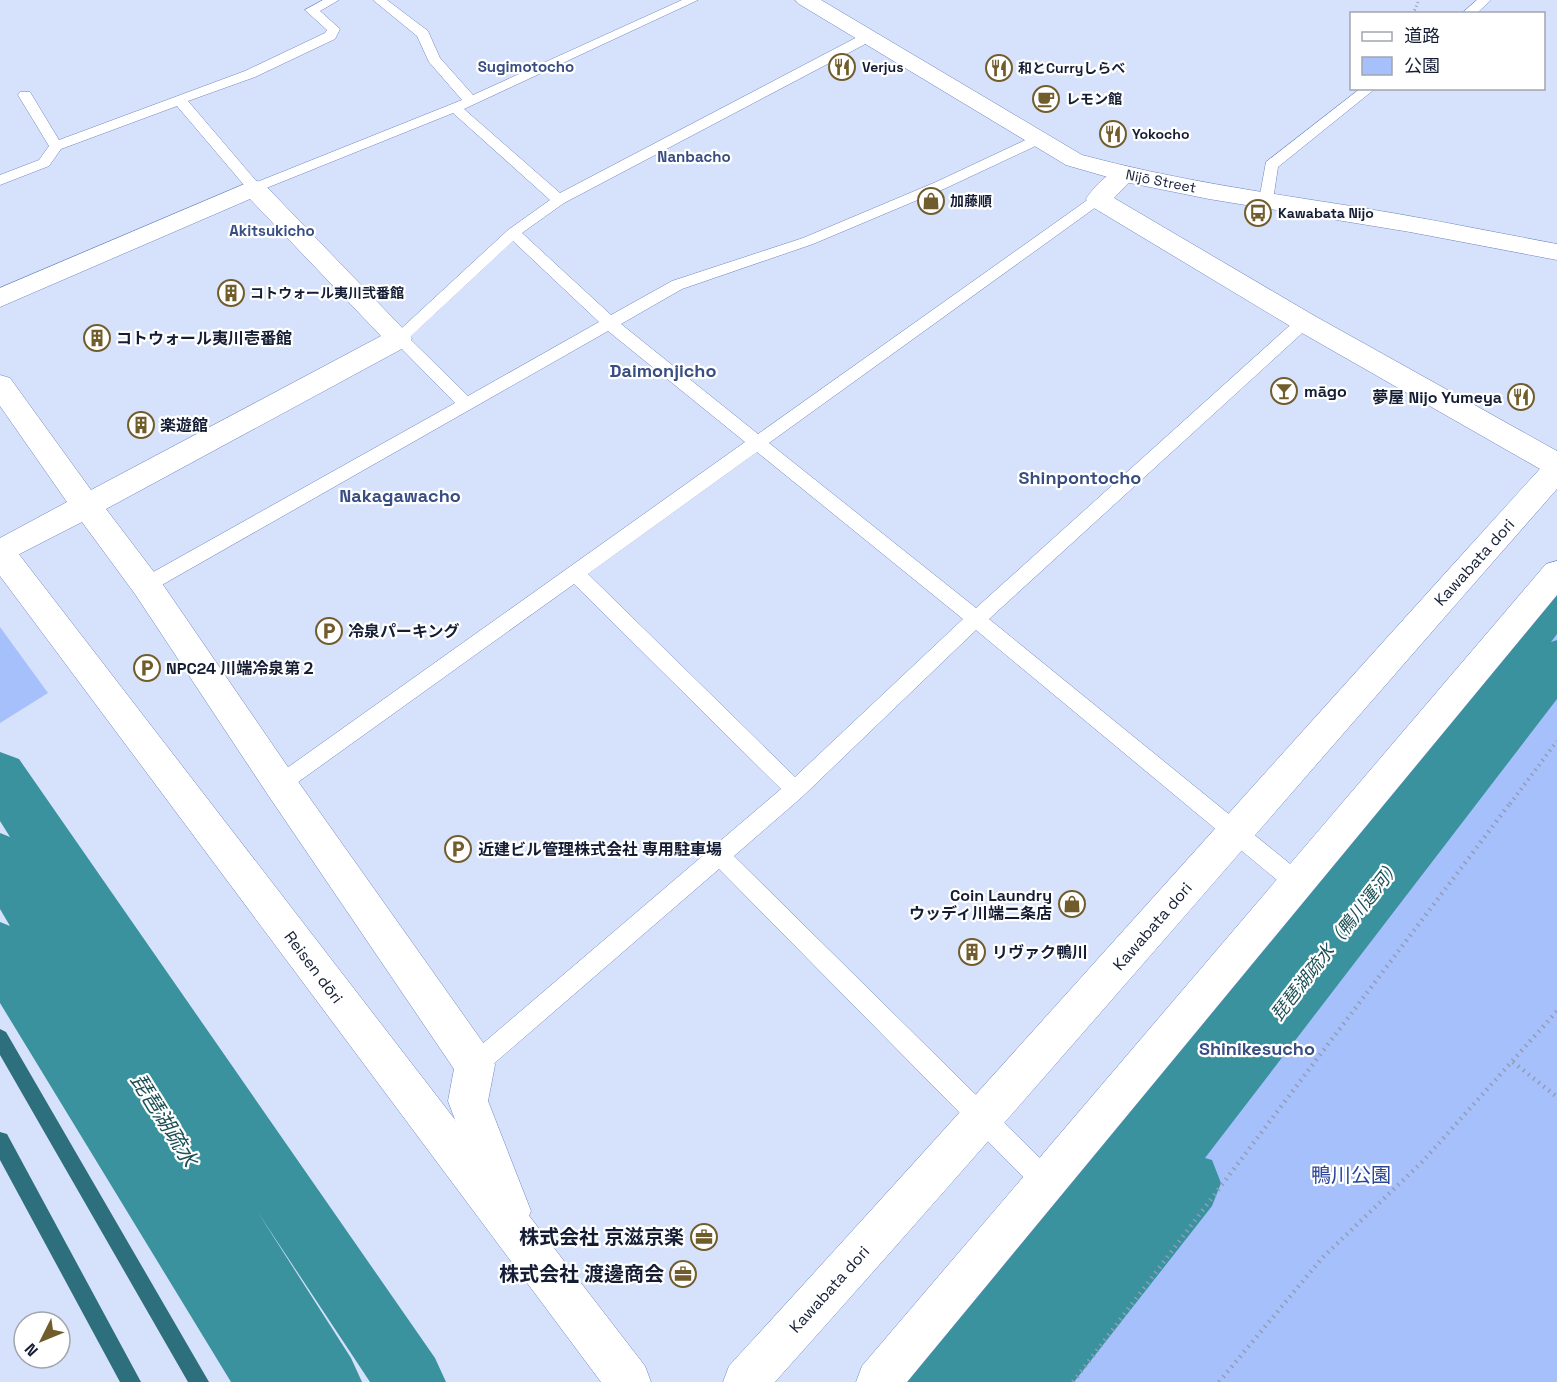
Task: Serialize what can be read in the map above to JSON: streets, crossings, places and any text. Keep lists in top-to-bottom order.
{
  "streets": {
    "street": ["Nijō Street", "Kawabata dori", "Reisen dōri"]
  },
  "districts": [
    "Sugimotocho",
    "Nanbacho",
    "Akitsukicho",
    "Daimonjicho",
    "Shinpontocho",
    "Nakagawacho",
    "Shinikesucho"
  ],
  "water": ["琵琶湖疏水（鴨川運河）", "琵琶湖疏水"],
  "parks": ["鴨川公園"],
  "places": {
    "restaurant": [
      "Verjus",
      "和とCurryしらべ",
      "Yokocho",
      "夢屋 Nijo Yumeya"
    ],
    "cafe": ["レモン館"],
    "shop": ["加藤順", "Coin Laundry ウッディ川端二条店"],
    "bus stop": ["Kawabata Nijo"],
    "building": [
      "コトウォール夷川弐番館",
      "コトウォール夷川壱番館",
      "楽遊館",
      "リヴァク鴨川"
    ],
    "bar": ["māgo"],
    "parking": ["冷泉パーキング", "NPC24 川端冷泉第２", "近建ビル管理株式会社 専用駐車場"],
    "office": ["株式会社 京滋京楽", "株式会社 渡邊商会"]
  },
  "legend": ["道路", "公園"],
  "north": "bottom left"
}
